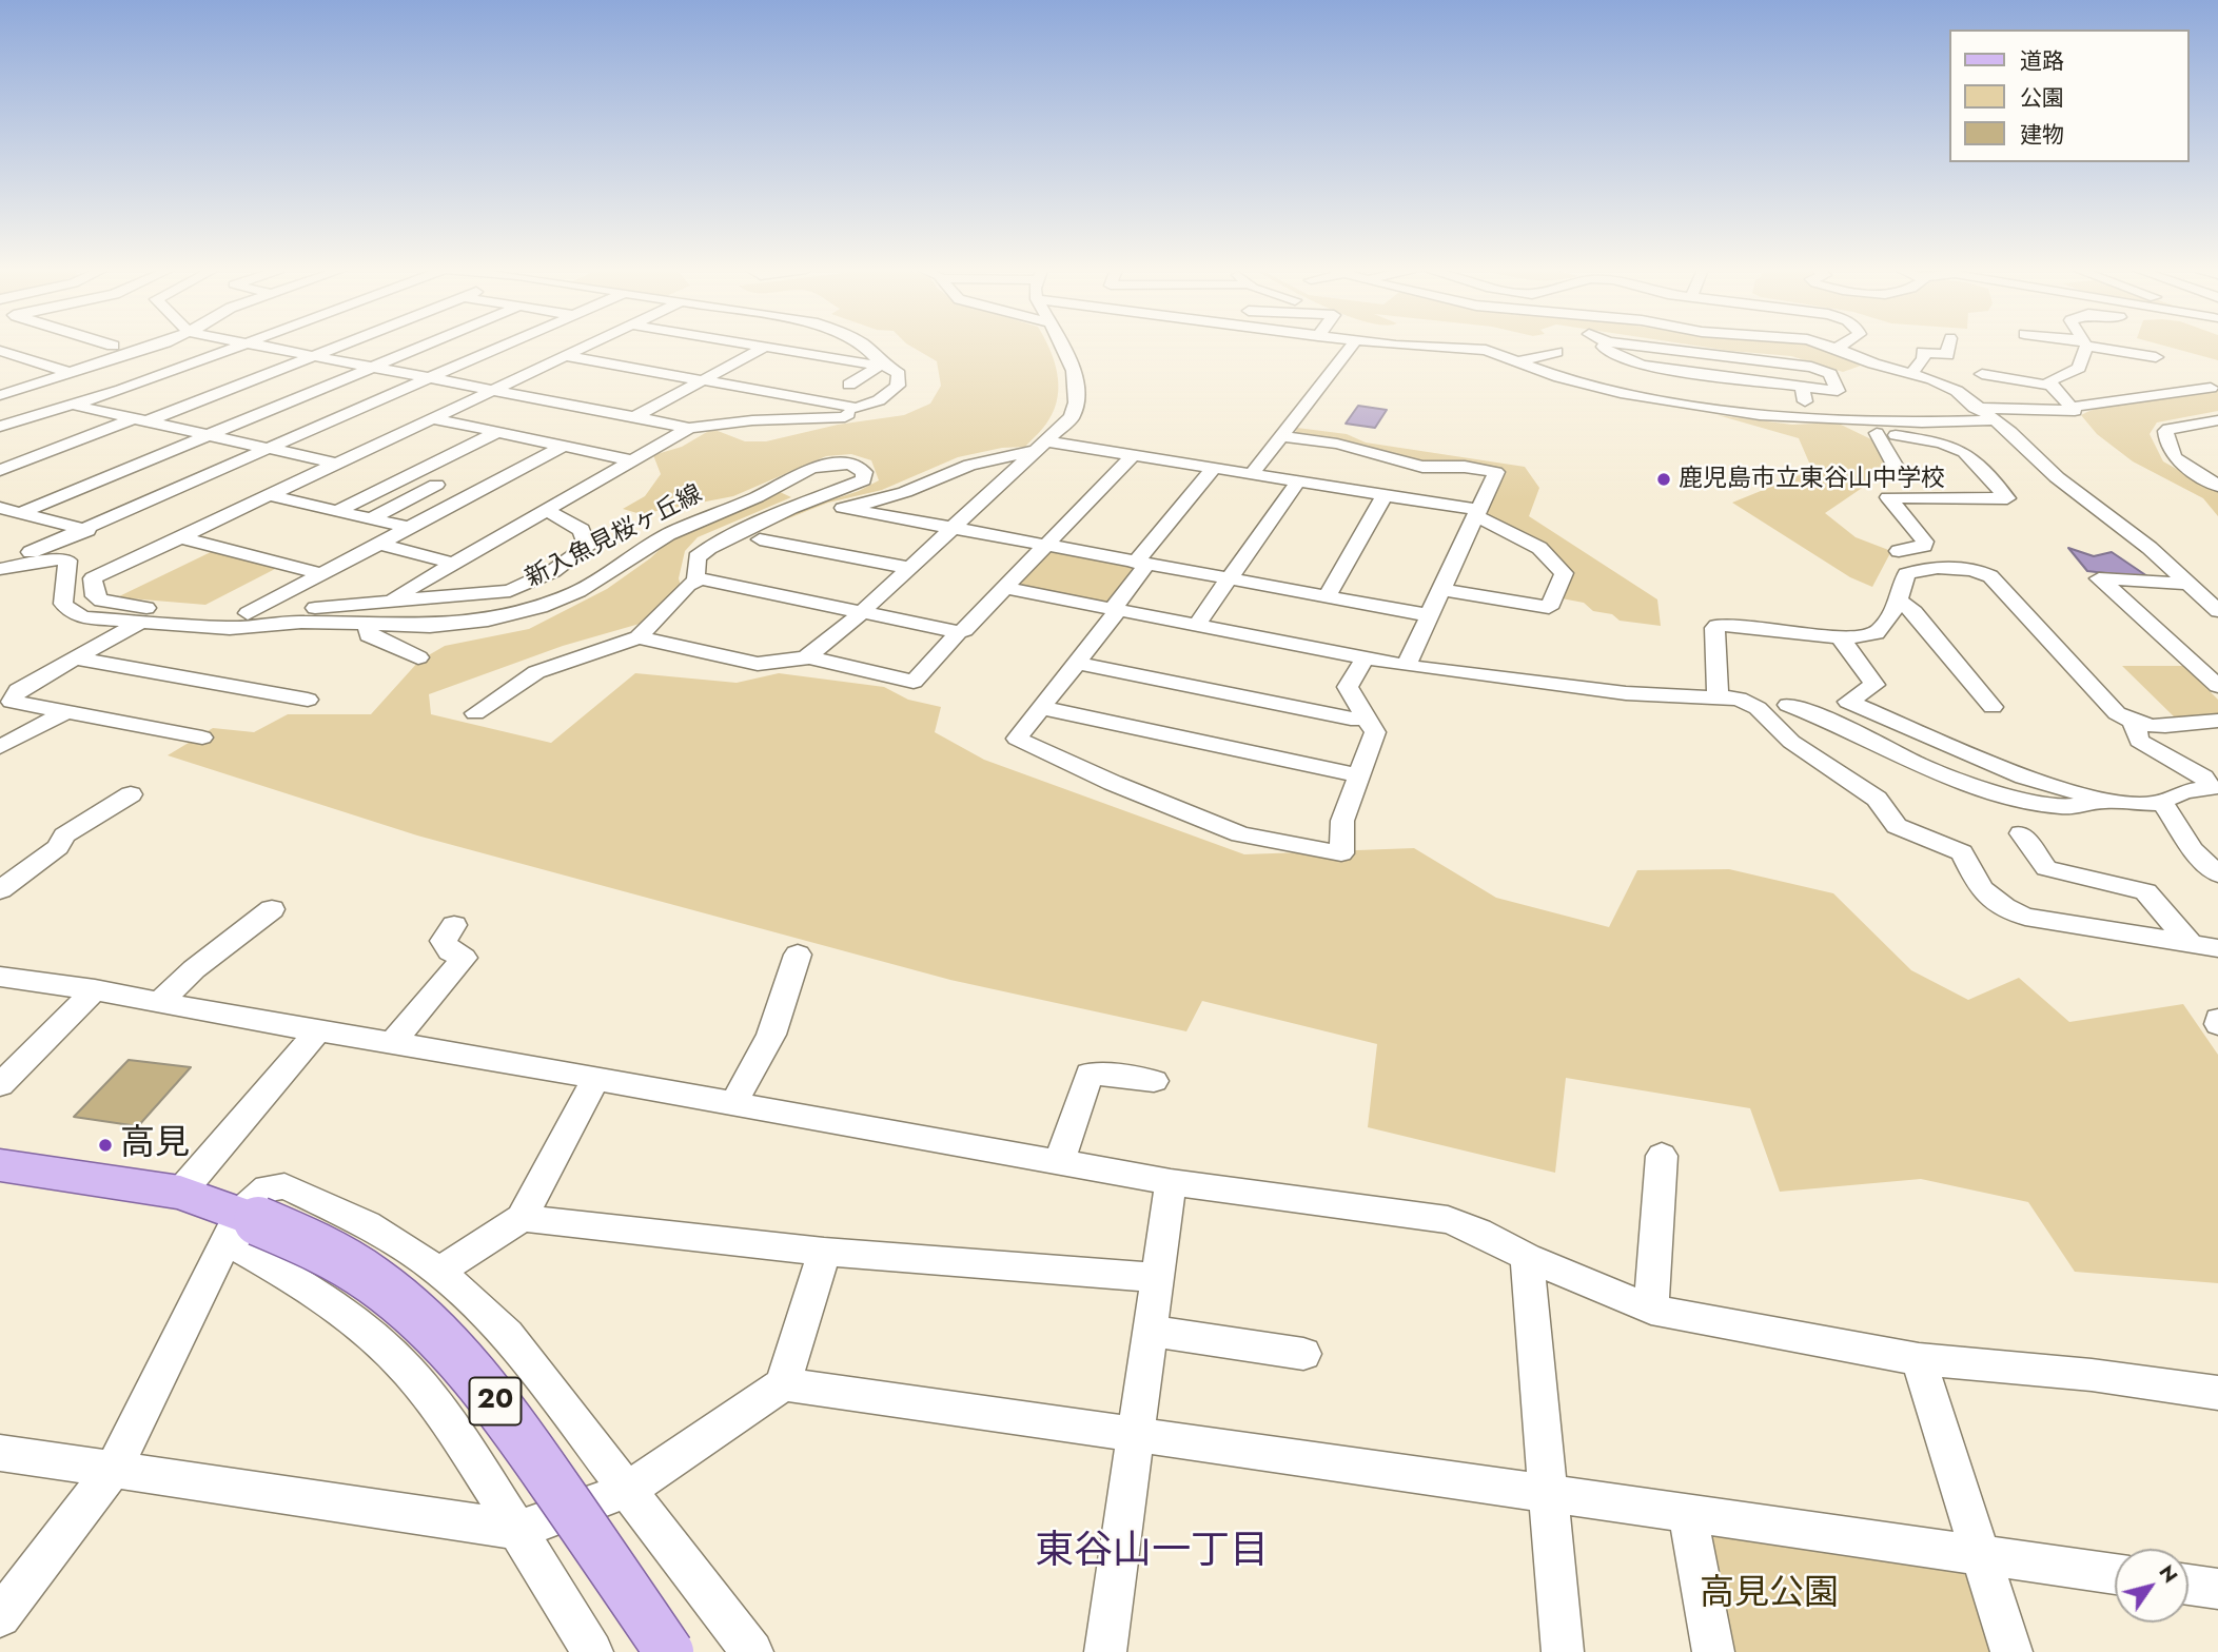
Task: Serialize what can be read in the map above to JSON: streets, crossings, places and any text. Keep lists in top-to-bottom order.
{
  "streets": {
    "main road": ["20"],
    "street": ["新入魚見桜ヶ丘線"]
  },
  "districts": ["東谷山一丁目"],
  "parks": ["高見公園"],
  "places": ["鹿児島市立東谷山中学校", "高見"],
  "legend": ["道路", "公園", "建物"],
  "north": "top right"
}
